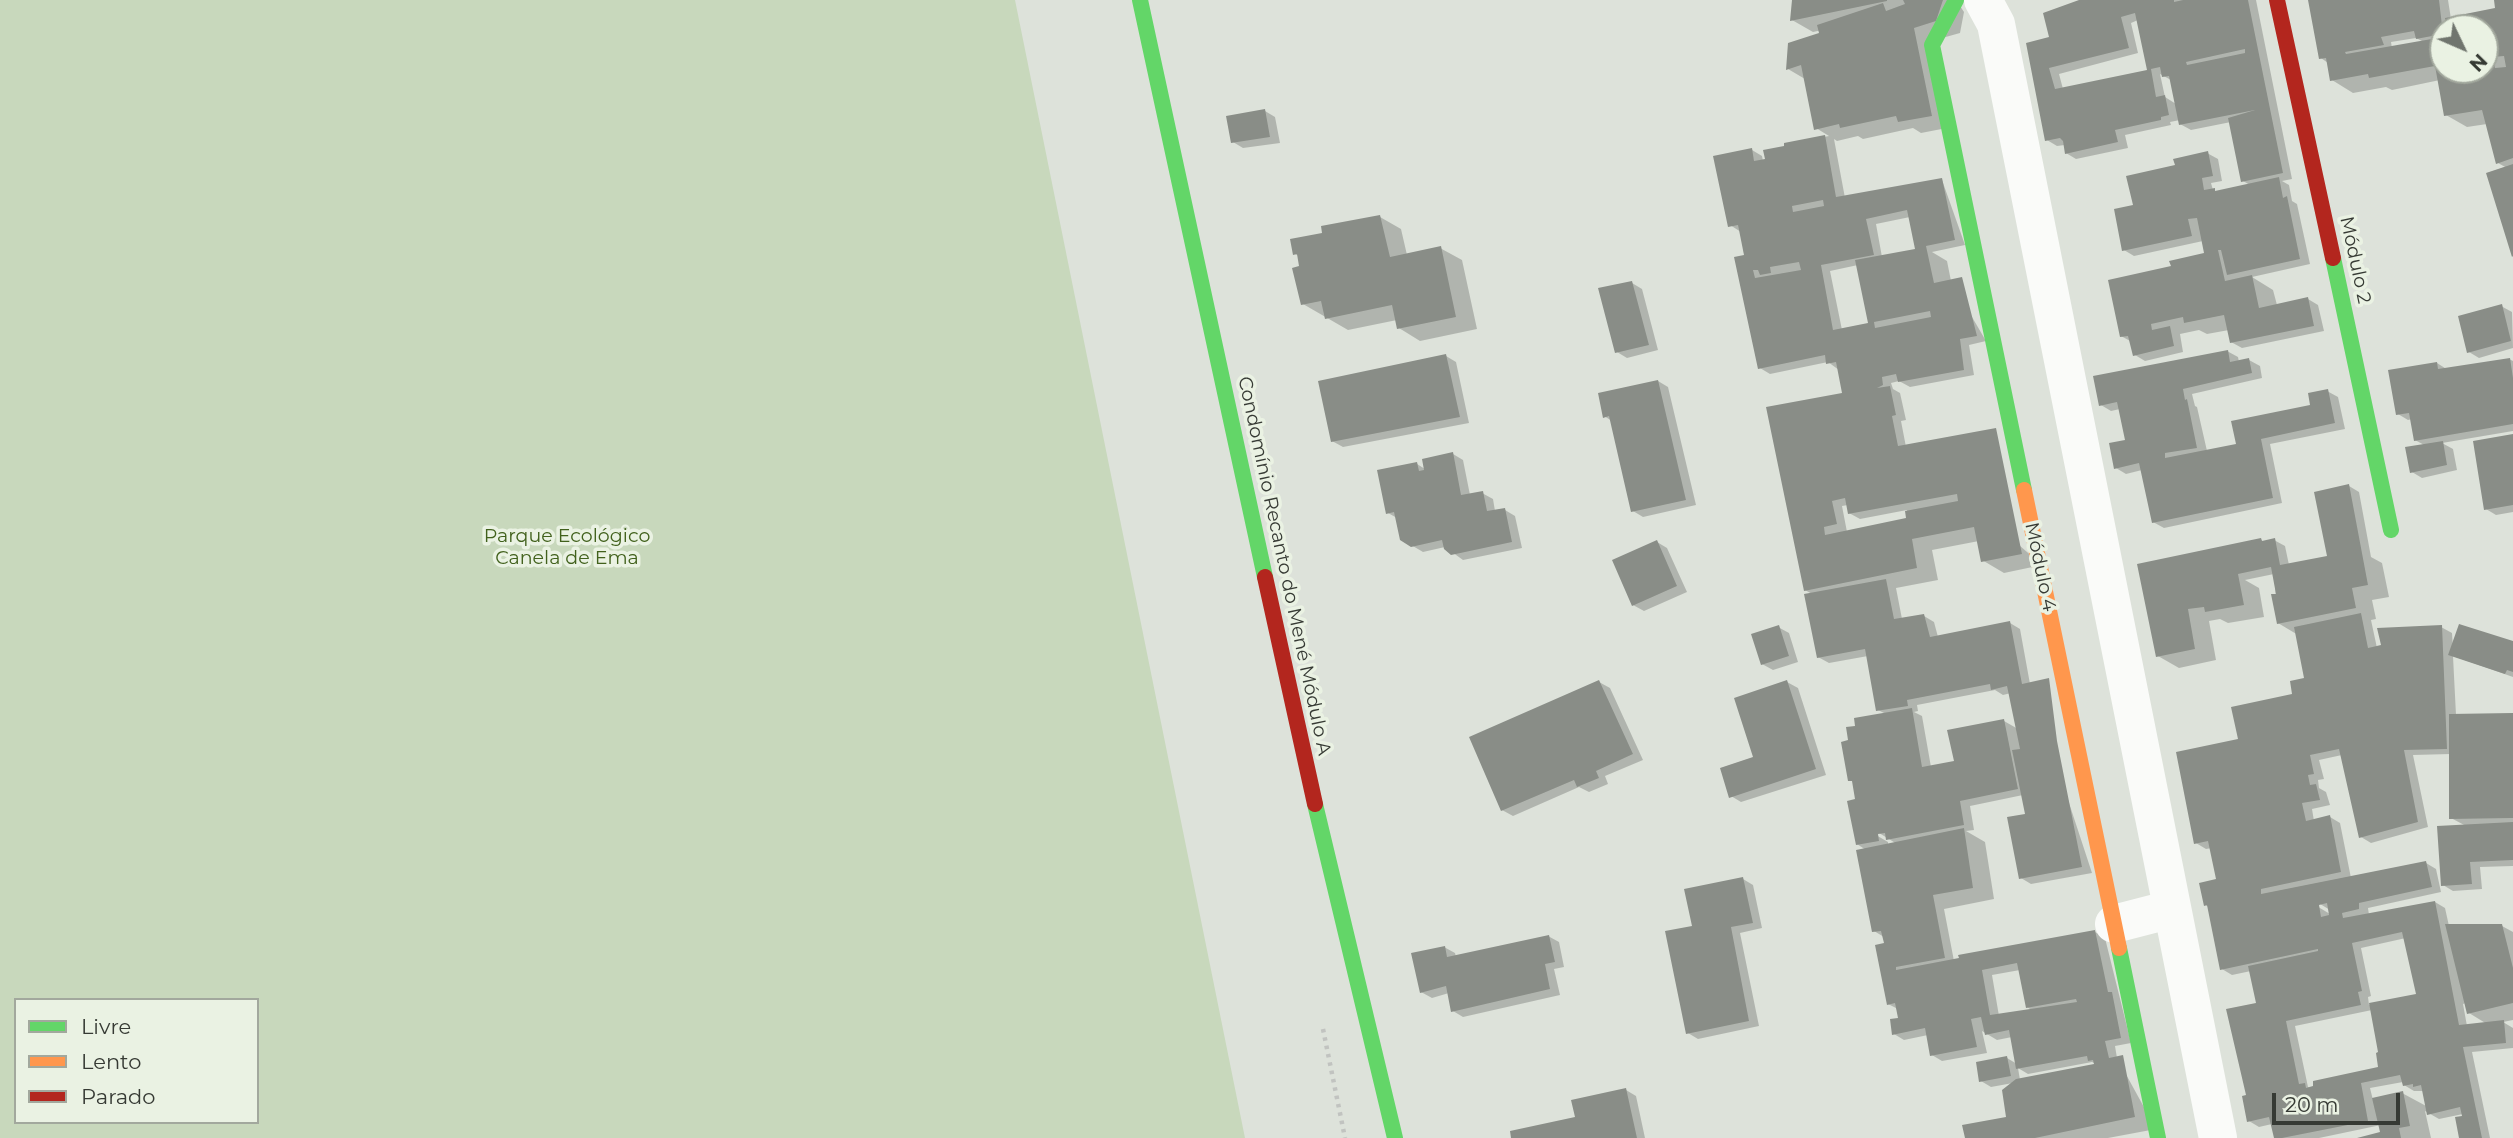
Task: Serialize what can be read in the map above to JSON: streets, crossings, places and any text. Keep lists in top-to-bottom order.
{
  "streets": {
    "street": ["Módulo 2", "Condomínio Recanto do Mené Módulo A", "Módulo 4"]
  },
  "parks": ["Parque Ecológico Canela de Ema"],
  "legend": ["Livre", "Lento", "Parado"],
  "scale_bar": "20 m",
  "north": "bottom right"
}
